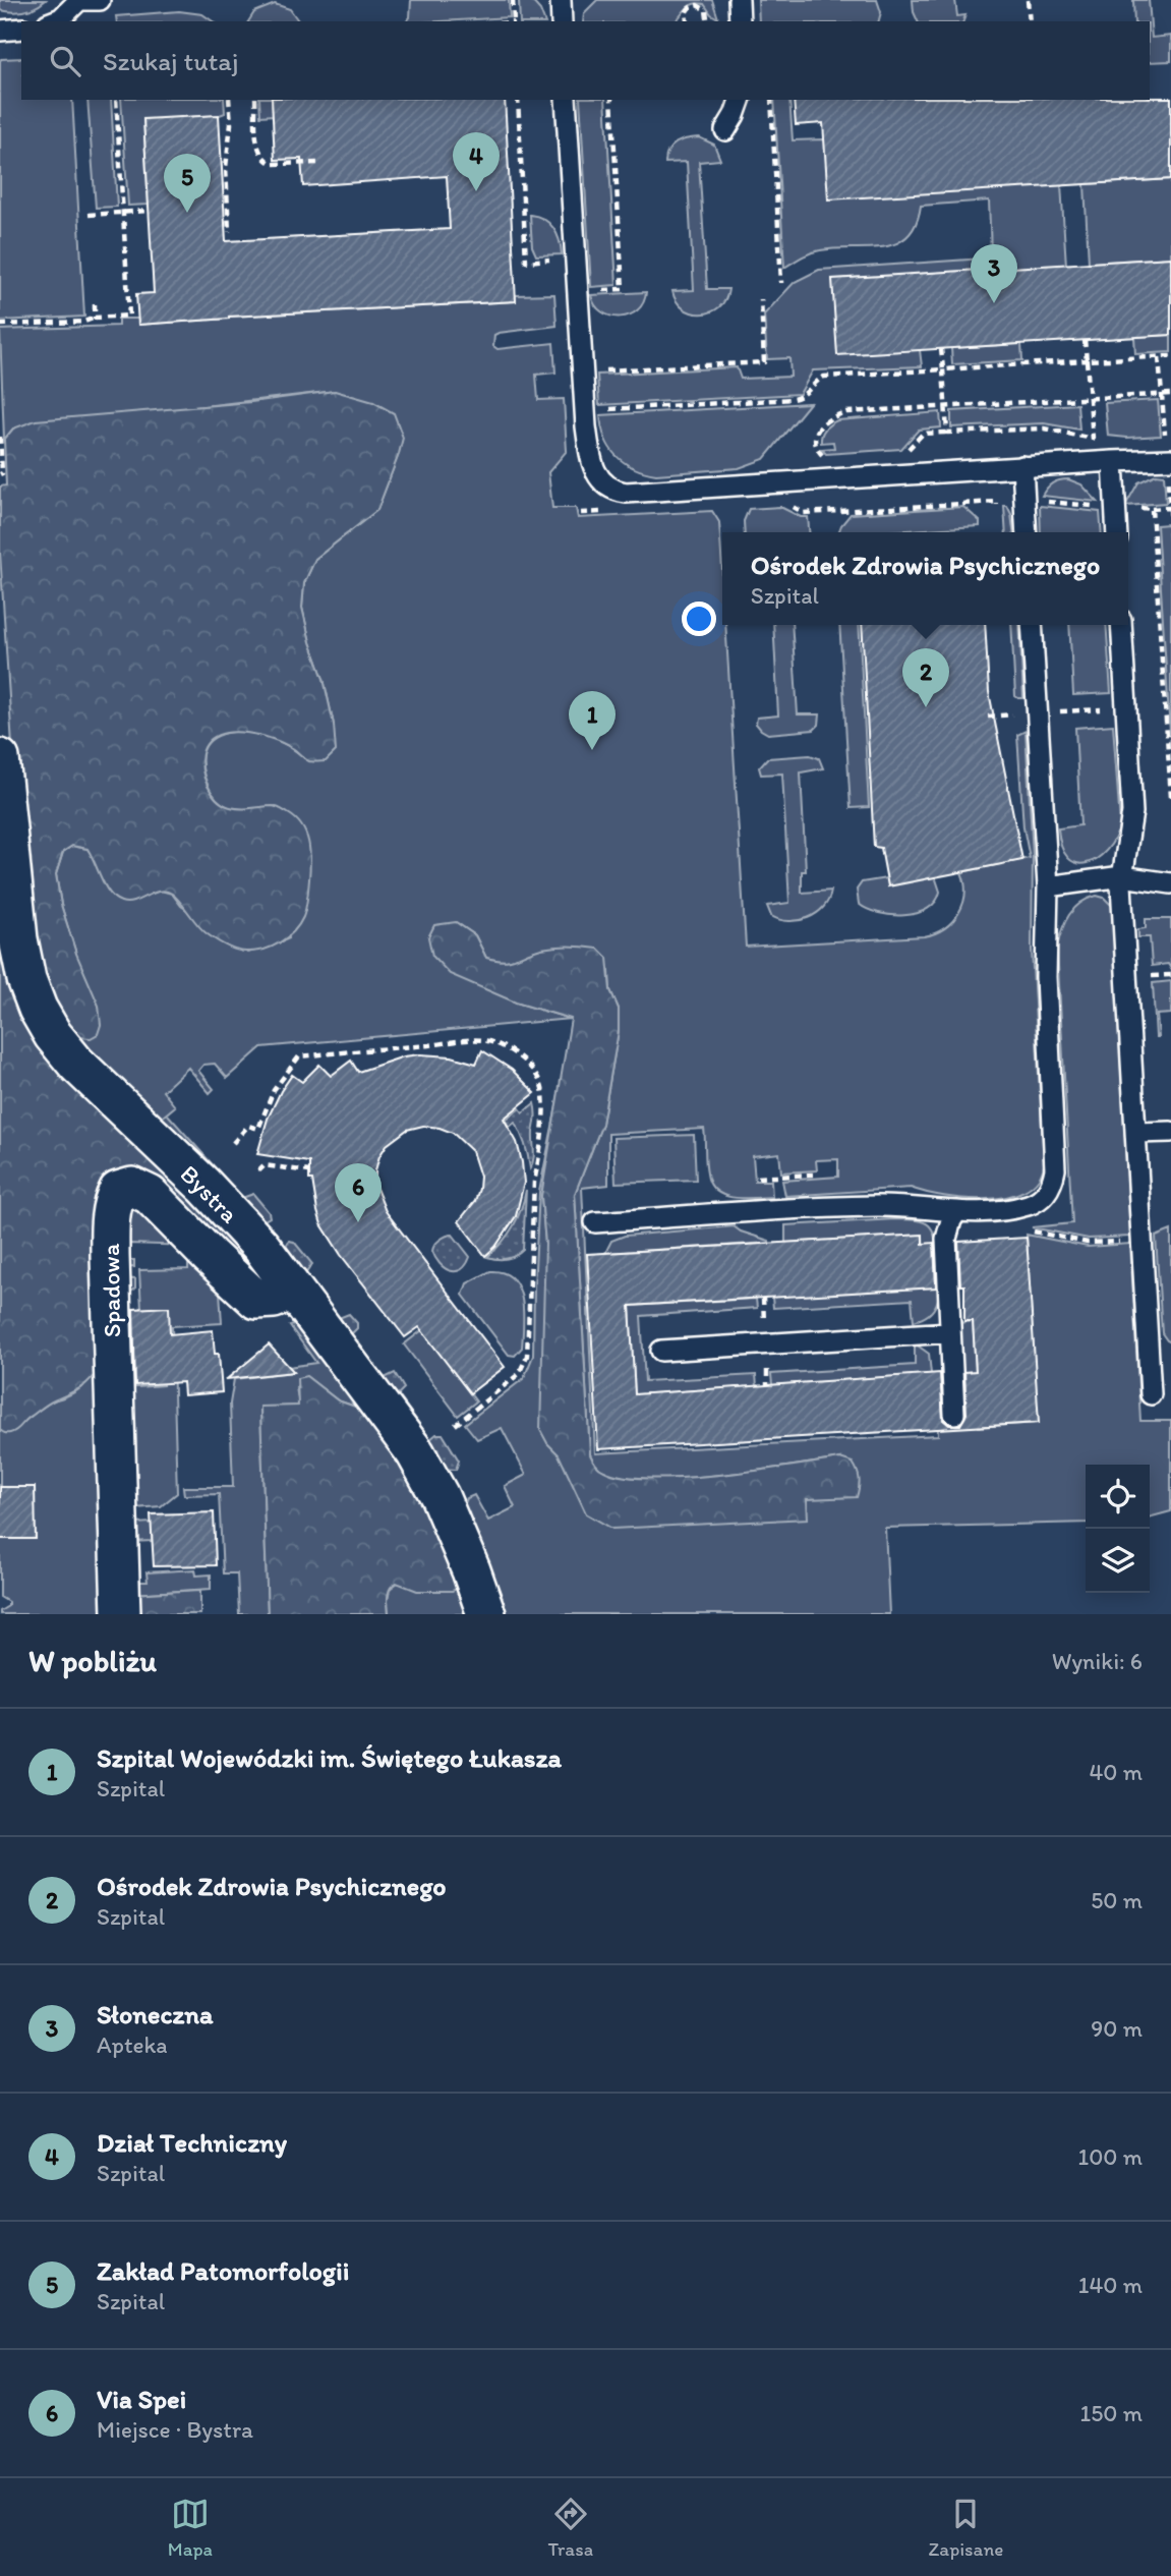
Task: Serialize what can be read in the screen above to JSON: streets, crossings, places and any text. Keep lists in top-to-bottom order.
{
  "streets": {
    "street": ["Bystra", "Spadowa"]
  },
  "crossings": [
    ["Bystra", "Spadowa"]
  ],
  "page": {
    "search": "Szukaj tutaj",
    "pins": [
      "4",
      "5",
      "3",
      "2",
      "1",
      "6"
    ],
    "popup": ["Ośrodek Zdrowia Psychicznego", "Szpital"],
    "heading": ["W pobliżu", "Wyniki: 6"],
    "list": [
      {
        "mark": "1",
        "name": "Szpital Wojewódzki im. Świętego Łukasza",
        "note": "Szpital",
        "value": "40 m"
      },
      {
        "mark": "2",
        "name": "Ośrodek Zdrowia Psychicznego",
        "note": "Szpital",
        "value": "50 m"
      },
      {
        "mark": "3",
        "name": "Słoneczna",
        "note": "Apteka",
        "value": "90 m"
      },
      {
        "mark": "4",
        "name": "Dział Techniczny",
        "note": "Szpital",
        "value": "100 m"
      },
      {
        "mark": "5",
        "name": "Zakład Patomorfologii",
        "note": "Szpital",
        "value": "140 m"
      },
      {
        "mark": "6",
        "name": "Via Spei",
        "note": "Miejsce · Bystra",
        "value": "150 m"
      }
    ],
    "nav": ["Mapa", "Trasa", "Zapisane"]
  }
}
